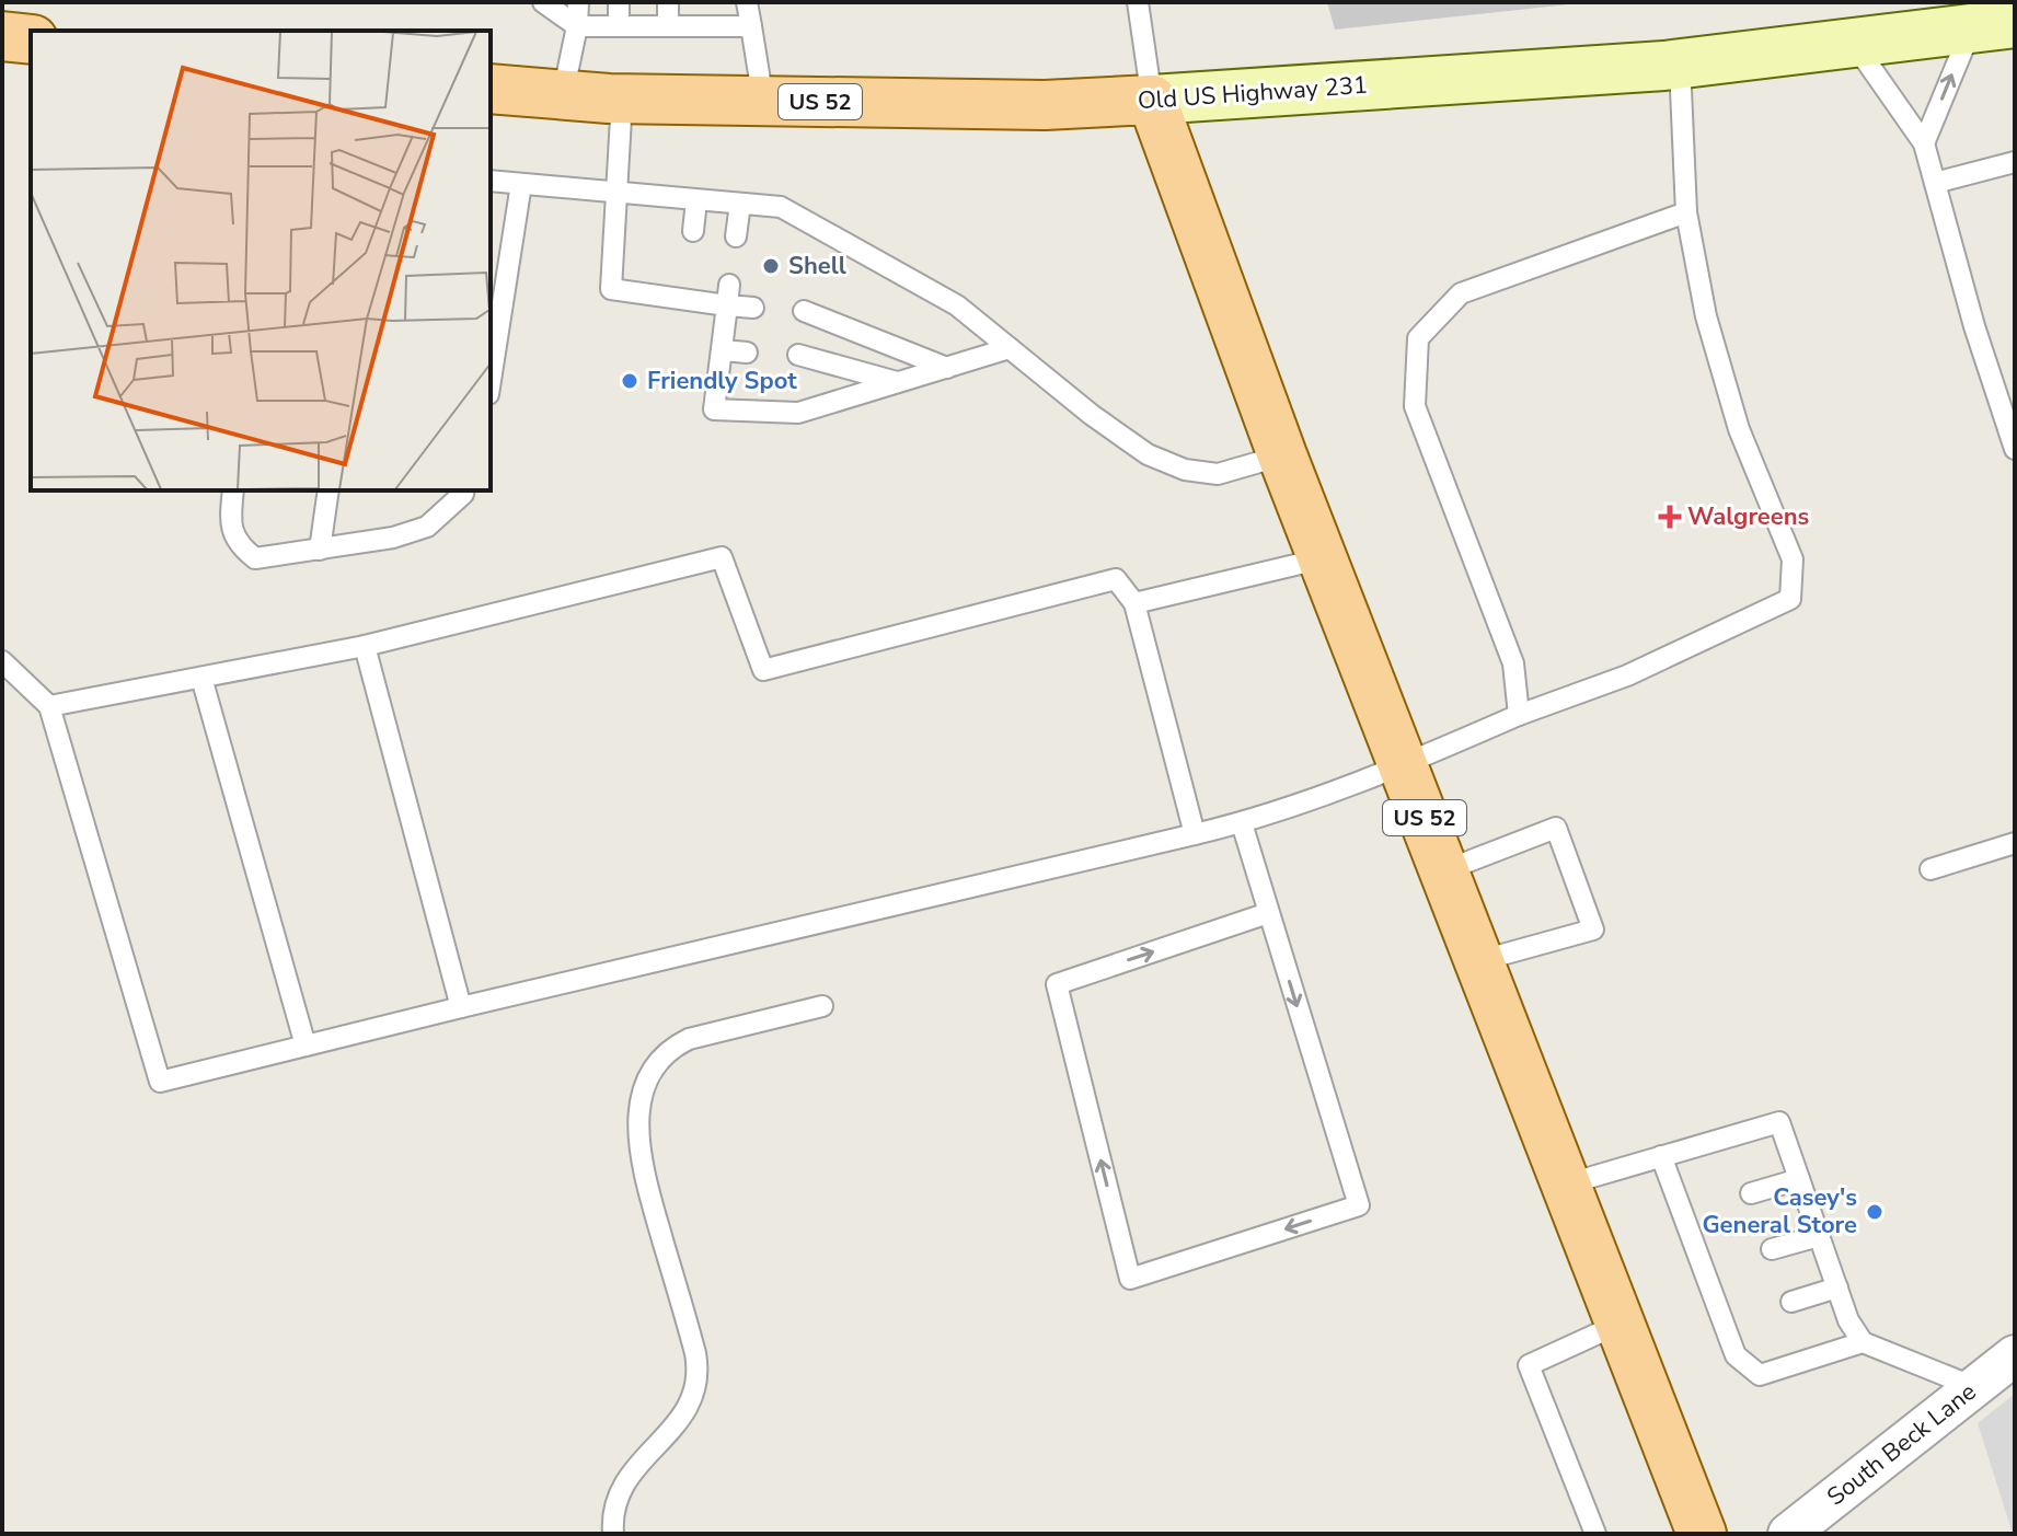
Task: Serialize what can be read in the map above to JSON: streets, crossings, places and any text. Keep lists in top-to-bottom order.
{
  "streets": {
    "main road": ["Old US Highway 231", "US 52"],
    "street": ["South Beck Lane"]
  },
  "crossings": [
    ["Old US Highway 231", "US 52"]
  ],
  "places": {
    "other": ["Shell", "Friendly Spot", "Casey's General Store"],
    "health": ["Walgreens"]
  }
}
